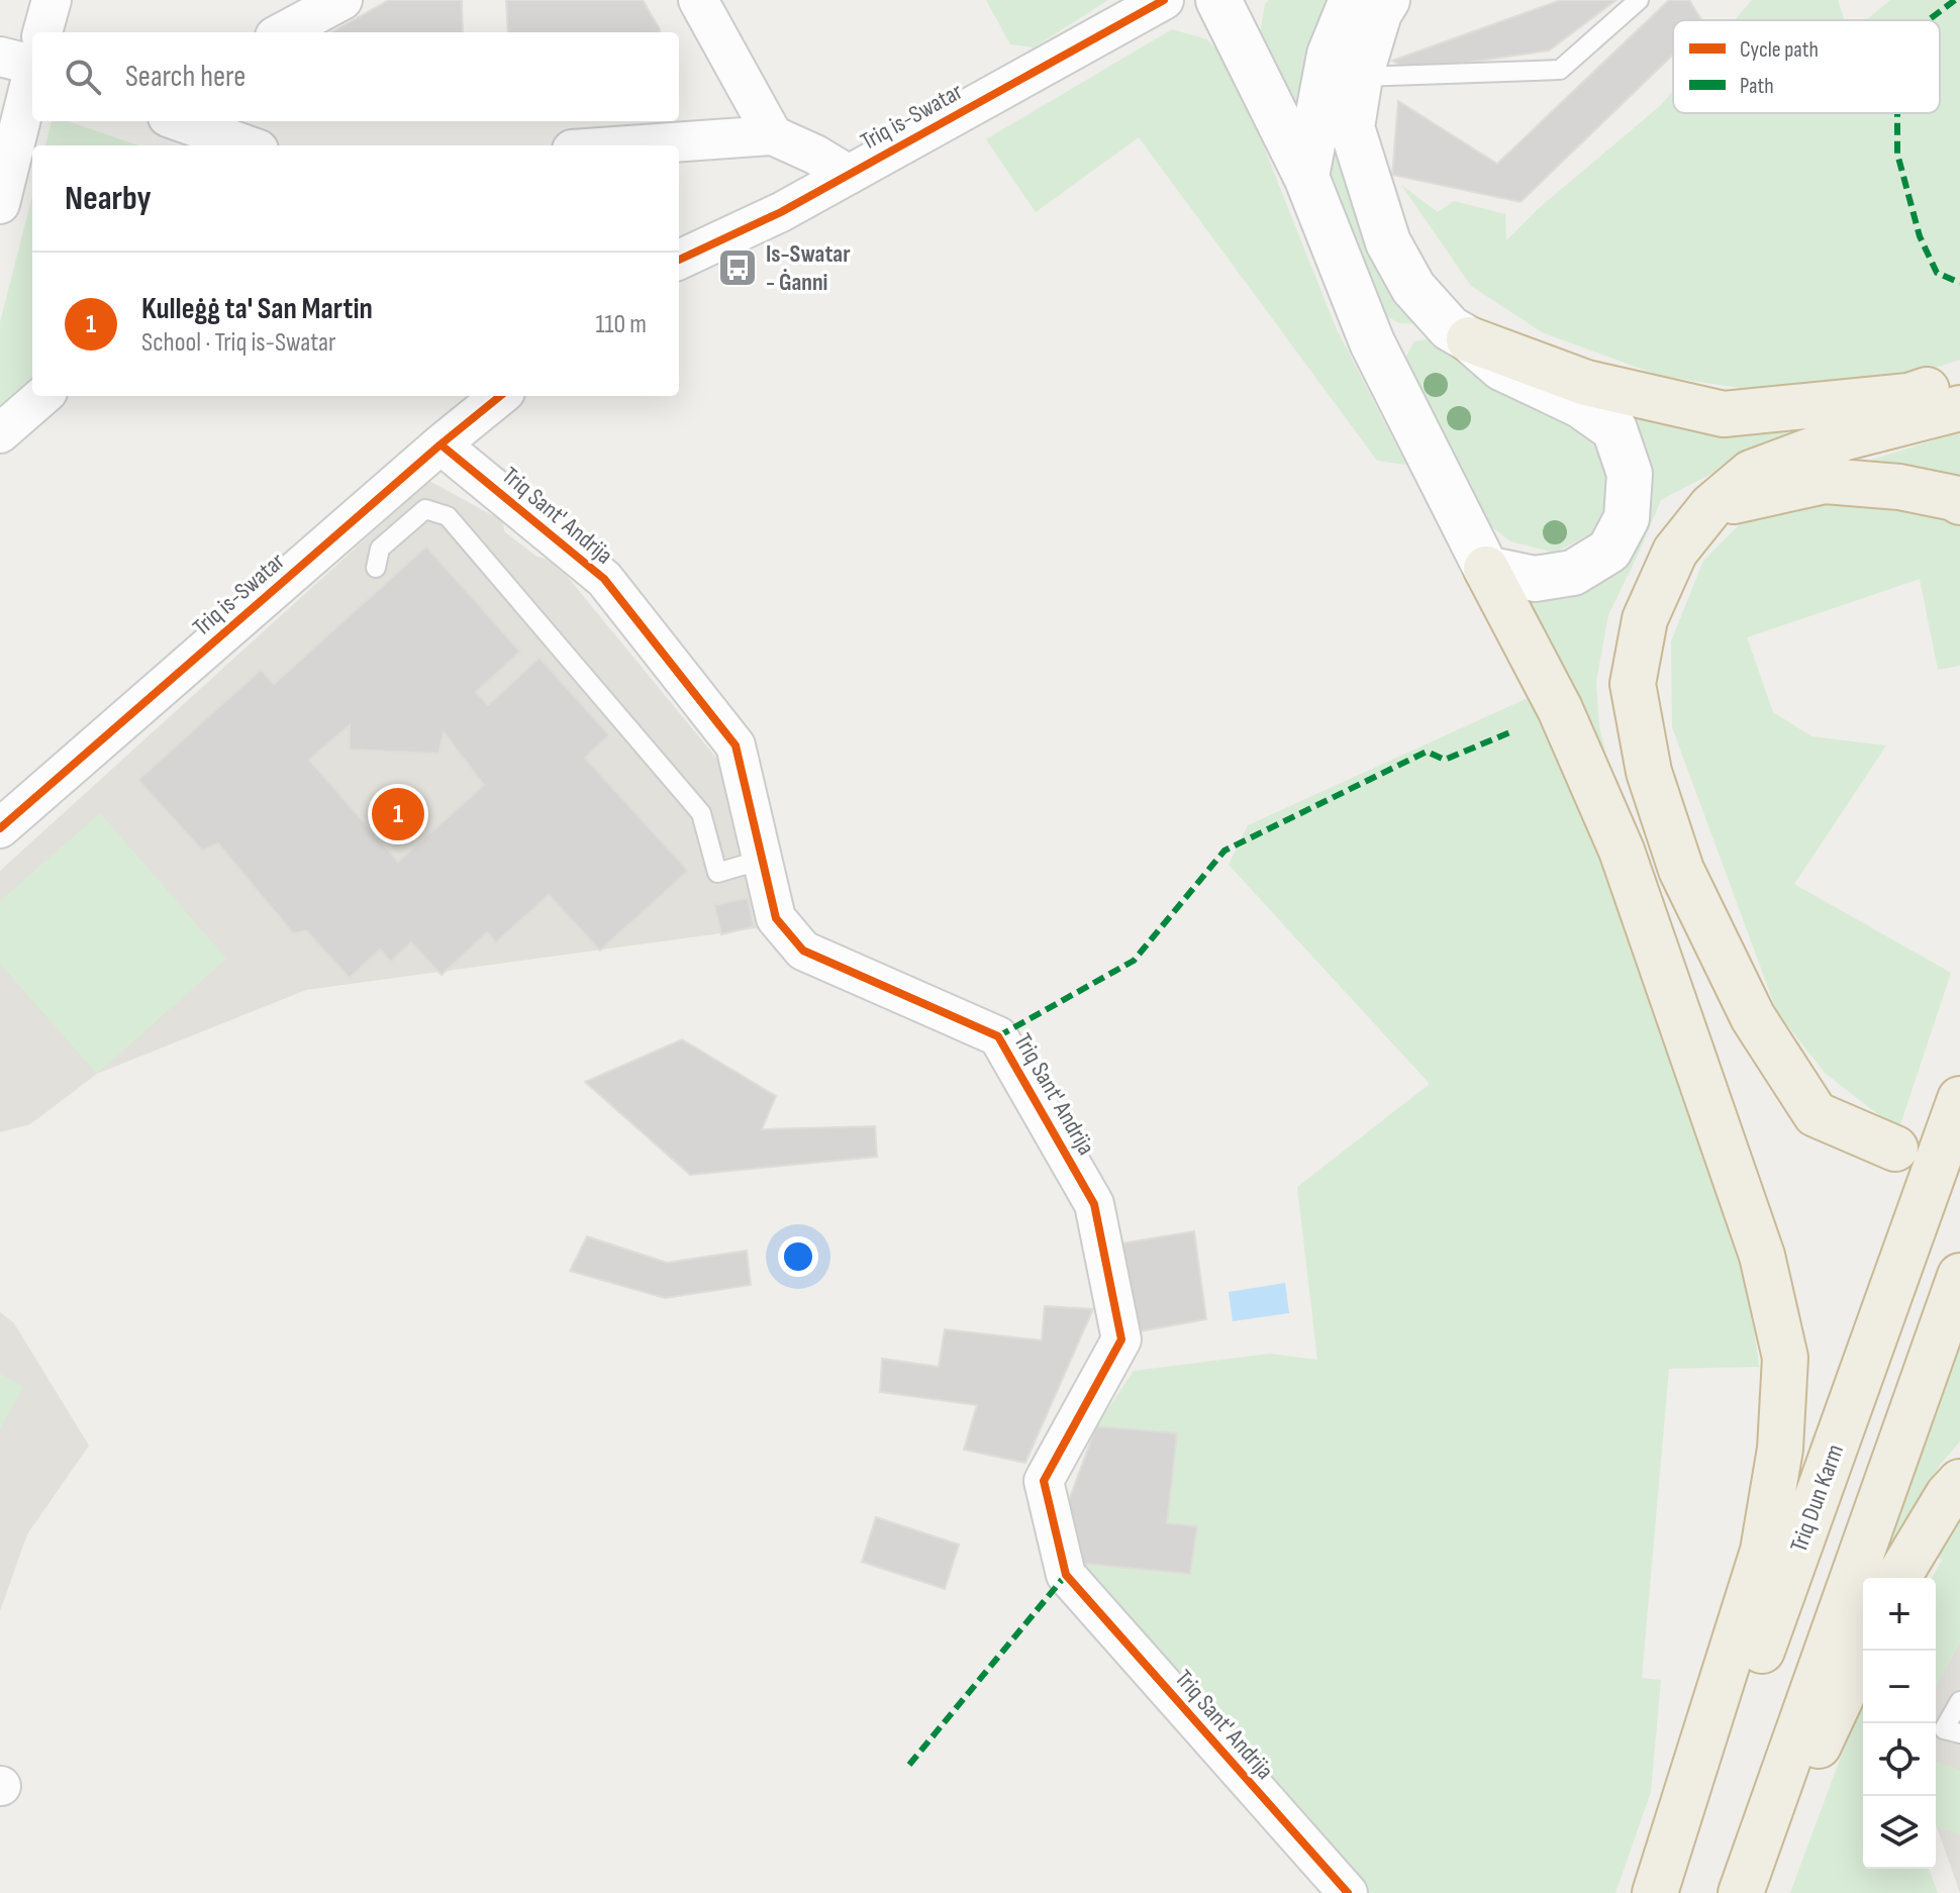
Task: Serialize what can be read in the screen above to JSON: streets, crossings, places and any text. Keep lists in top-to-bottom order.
{
  "streets": {
    "highway": ["Triq Dun Karm"],
    "street": ["Triq is-Swatar", "Triq Sant' Andrija"]
  },
  "crossings": [
    ["Triq is-Swatar", "Triq Sant' Andrija"]
  ],
  "places": {
    "bus stop": ["Is-Swatar - Ġanni"]
  },
  "legend": ["Cycle path", "Path"],
  "page": {
    "search": "Search here",
    "heading": "Nearby",
    "list": [
      {
        "mark": "1",
        "name": "Kulleġġ ta' San Martin",
        "note": "School · Triq is-Swatar",
        "value": "110 m"
      }
    ],
    "pins": "1",
    "map_buttons": ["+", "−"]
  }
}
